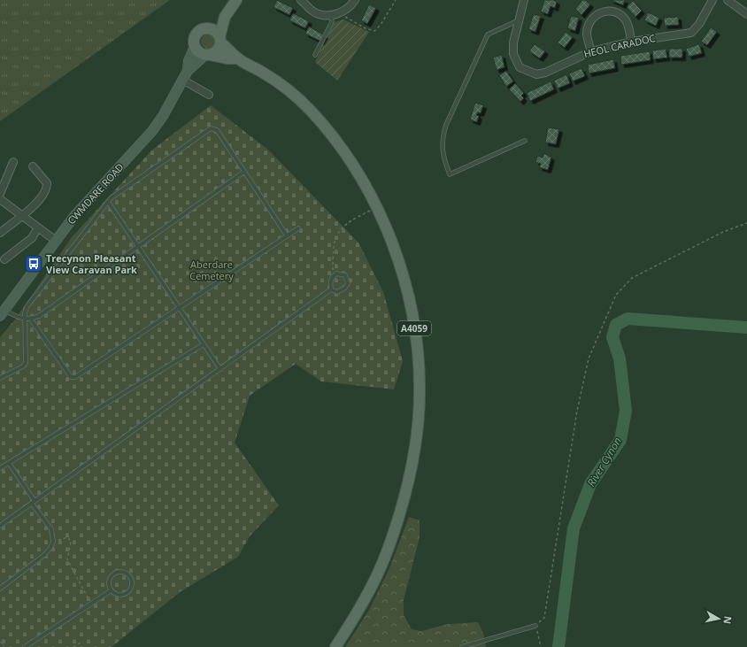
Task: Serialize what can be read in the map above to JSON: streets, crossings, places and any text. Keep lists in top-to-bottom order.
{
  "streets": {
    "main road": ["CWMDARE ROAD", "A4059"],
    "street": ["HEOL CARADOC"]
  },
  "crossings": [
    ["CWMDARE ROAD", "A4059"]
  ],
  "water": ["River Cynon"],
  "parks": ["Aberdare Cemetery"],
  "places": {
    "bus stop": ["Trecynon Pleasant View Caravan Park"]
  },
  "north": "right"
}
